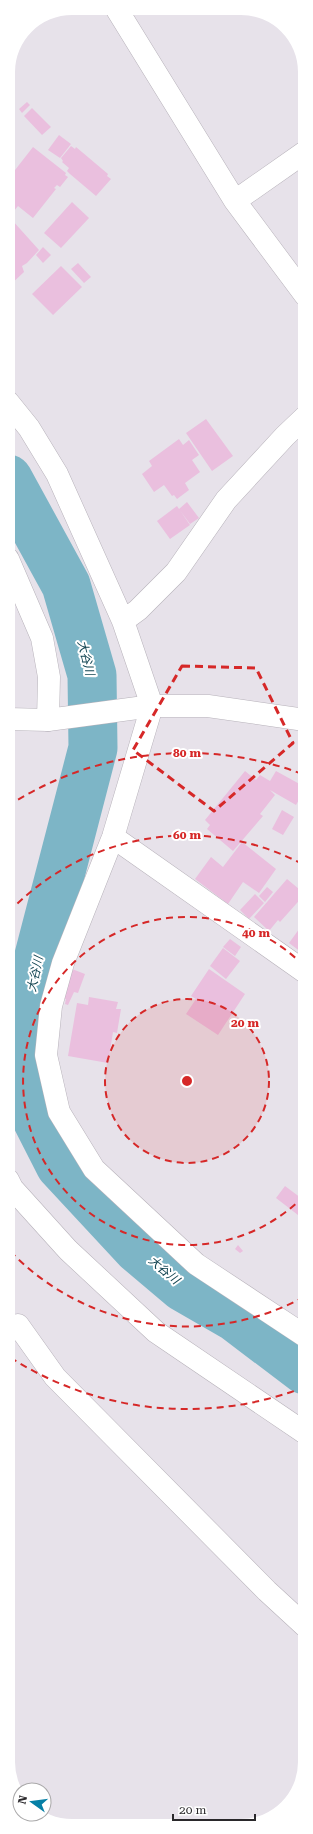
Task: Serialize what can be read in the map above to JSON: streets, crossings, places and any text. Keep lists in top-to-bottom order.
{
  "water": ["大谷川"],
  "scale_bar": "20 m",
  "north": "left",
  "rings": [
    "80 m",
    "60 m",
    "40 m",
    "20 m"
  ]
}
